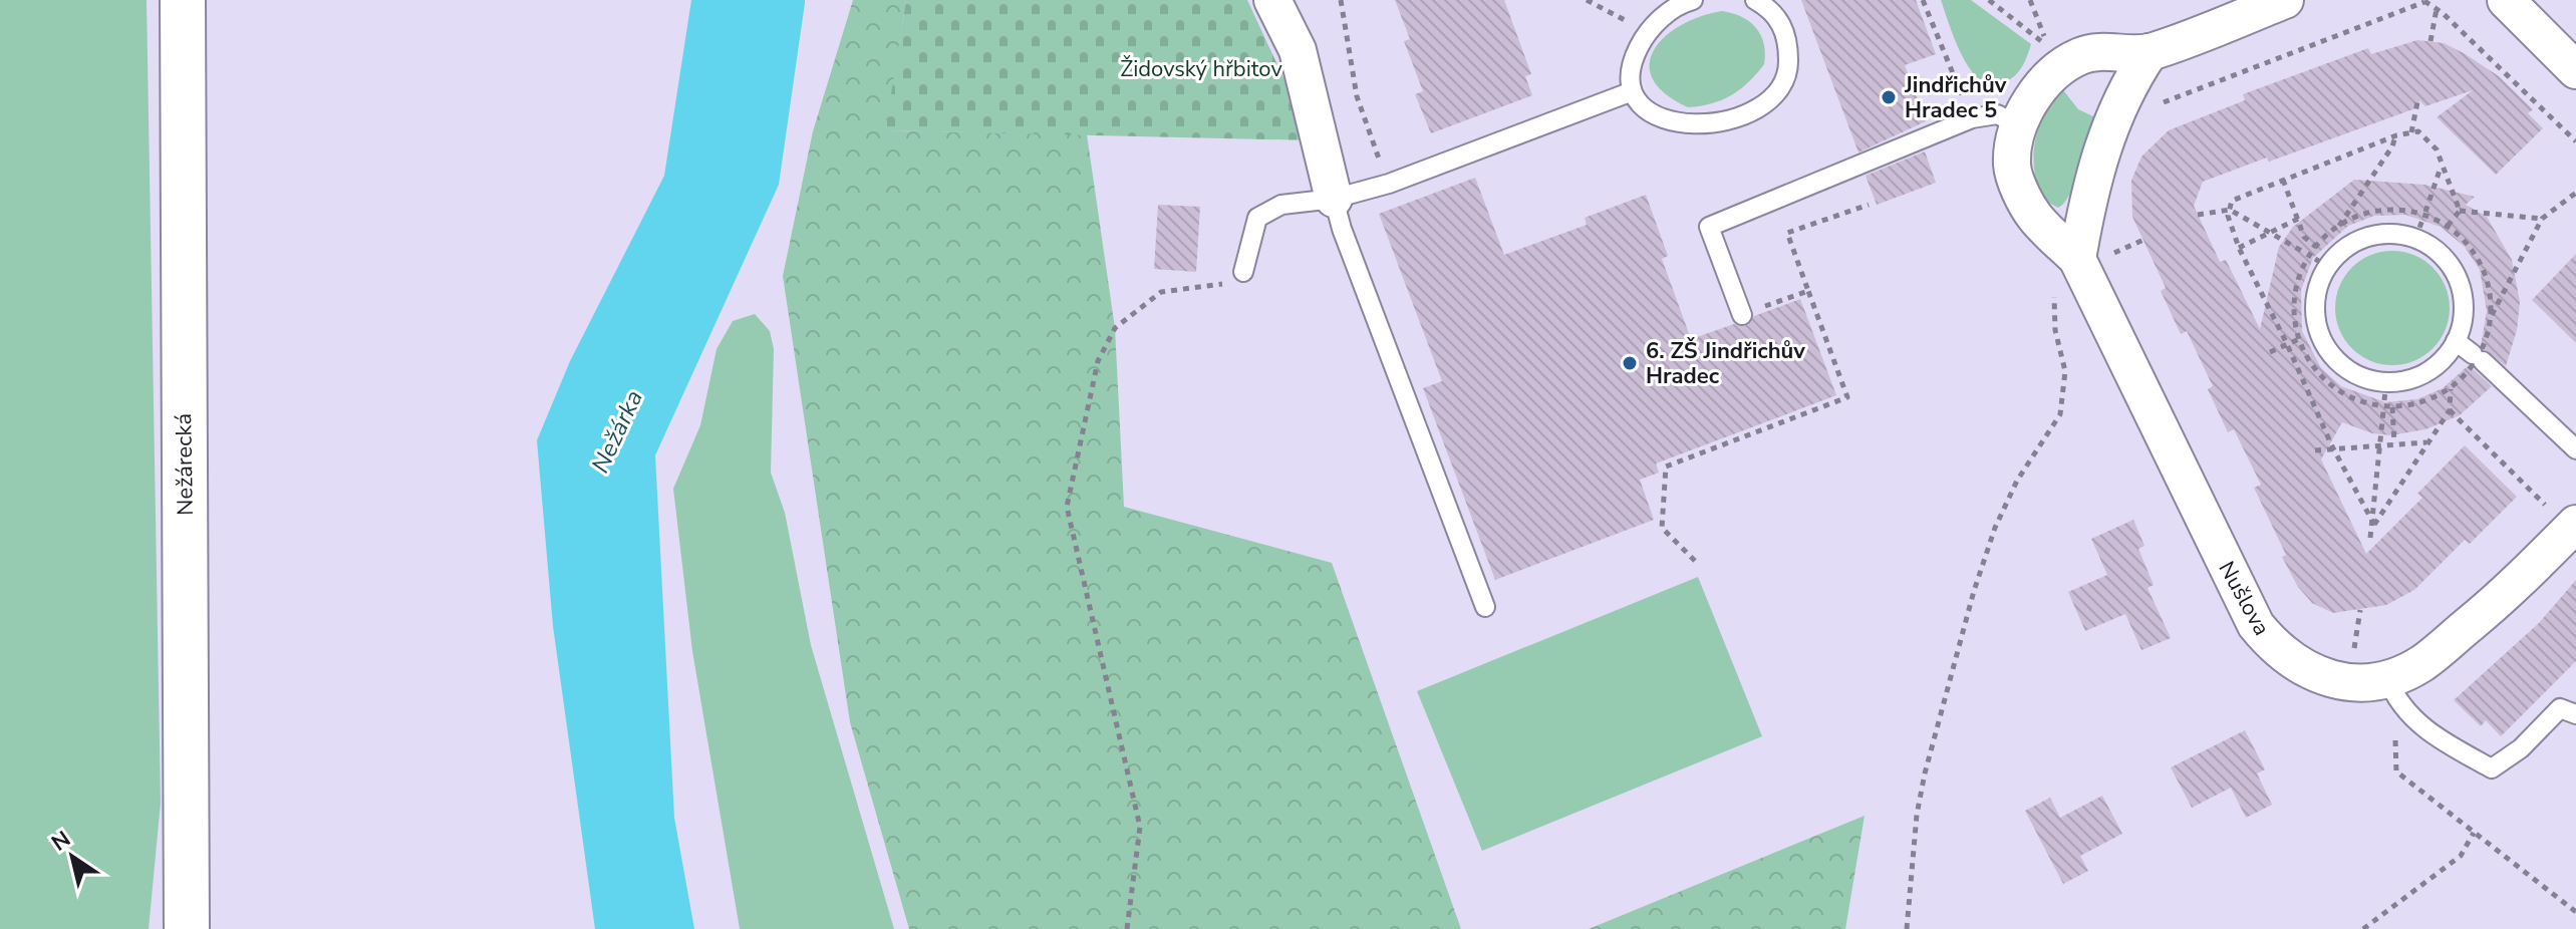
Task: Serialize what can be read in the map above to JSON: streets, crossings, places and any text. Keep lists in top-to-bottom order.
{
  "streets": {
    "street": ["Nežárecká", "Nušlova"]
  },
  "water": ["Nežárka"],
  "parks": ["Židovský hřbitov"],
  "places": ["Jindřichův Hradec 5", "6. ZŠ Jindřichův Hradec"],
  "north": "top left"
}
